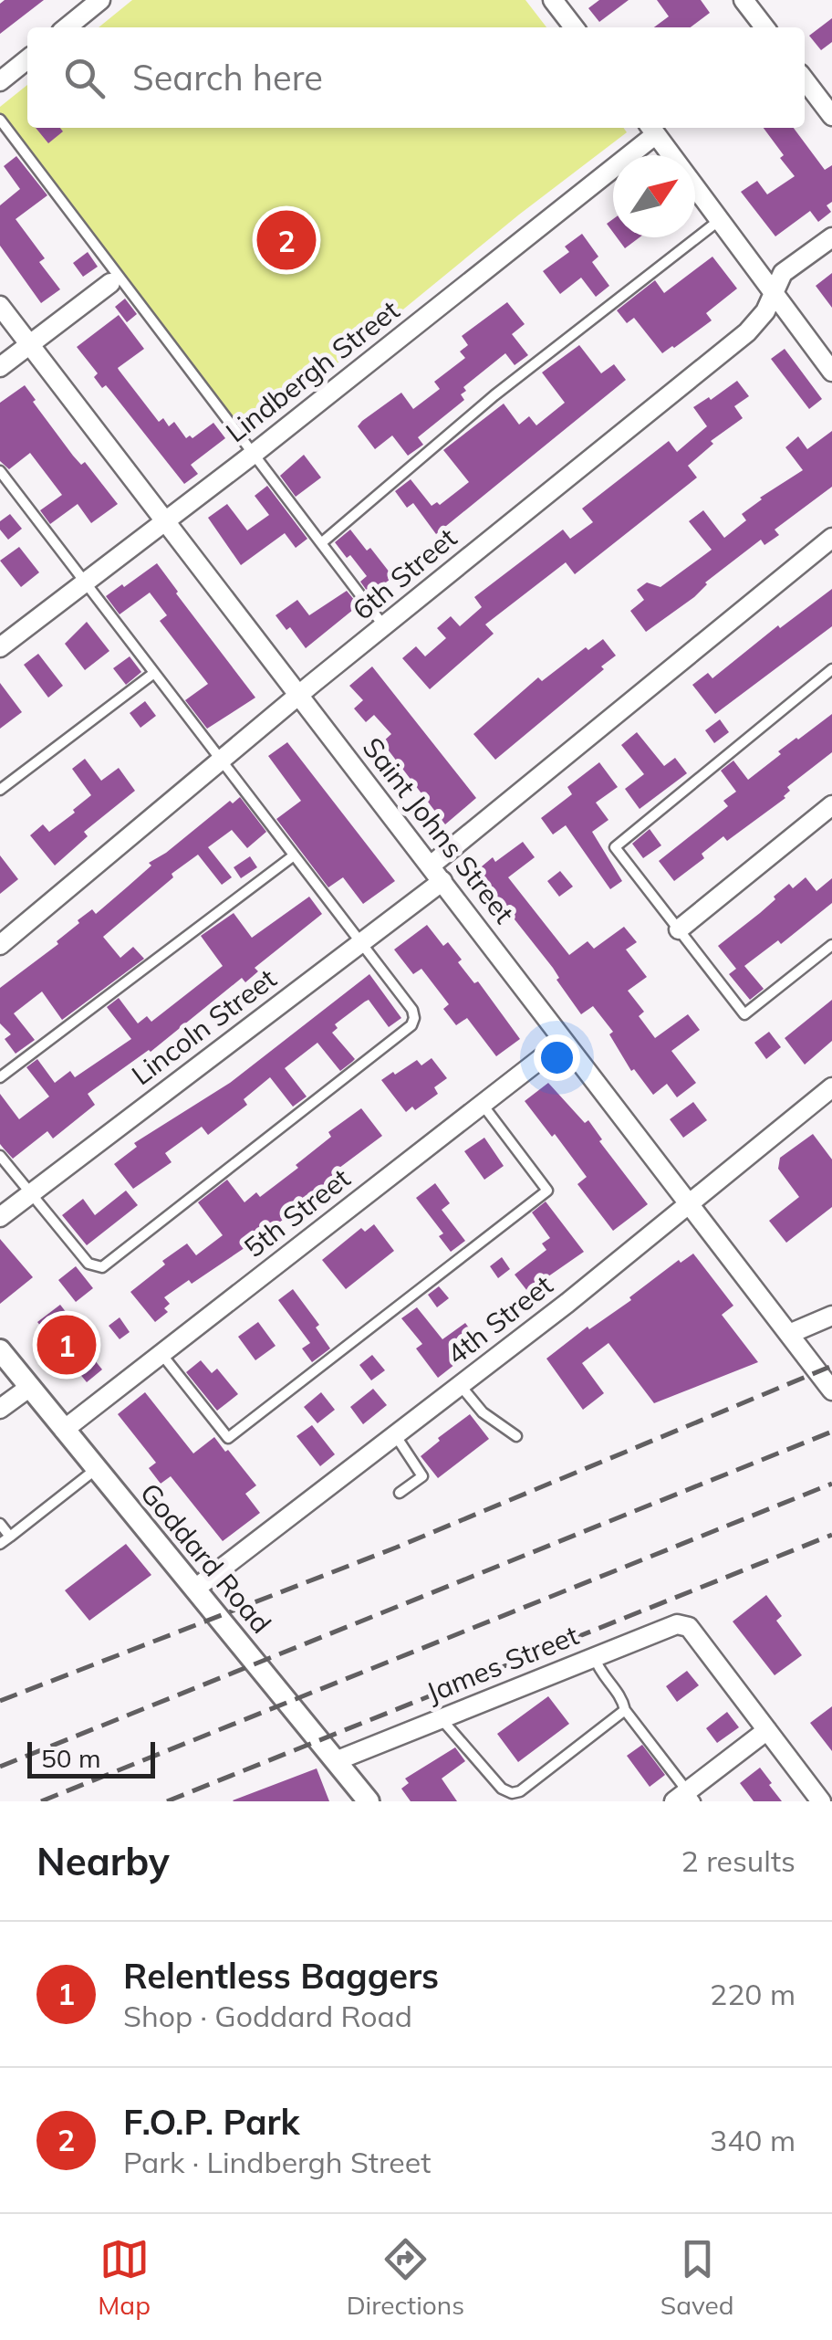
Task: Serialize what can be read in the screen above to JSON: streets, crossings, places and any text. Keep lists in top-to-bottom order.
{
  "streets": {
    "street": [
      "Lindbergh Street",
      "6th Street",
      "Saint Johns Street",
      "Lincoln Street",
      "5th Street",
      "4th Street",
      "Goddard Road",
      "James Street"
    ]
  },
  "crossings": [
    ["Lindbergh Street", "Saint Johns Street"],
    ["6th Street", "Saint Johns Street"],
    ["Saint Johns Street", "Lincoln Street"],
    ["Saint Johns Street", "5th Street"],
    ["Saint Johns Street", "4th Street"],
    ["5th Street", "Goddard Road"],
    ["4th Street", "Goddard Road"],
    ["Goddard Road", "James Street"]
  ],
  "scale_bar": "50 m",
  "north": "top right",
  "page": {
    "search": "Search here",
    "pins": ["2", "1"],
    "scale": "50 m",
    "heading": ["Nearby", "2 results"],
    "list": [
      {
        "mark": "1",
        "name": "Relentless Baggers",
        "note": "Shop · Goddard Road",
        "value": "220 m"
      },
      {
        "mark": "2",
        "name": "F.O.P. Park",
        "note": "Park · Lindbergh Street",
        "value": "340 m"
      }
    ],
    "nav": ["Map", "Directions", "Saved"]
  }
}
